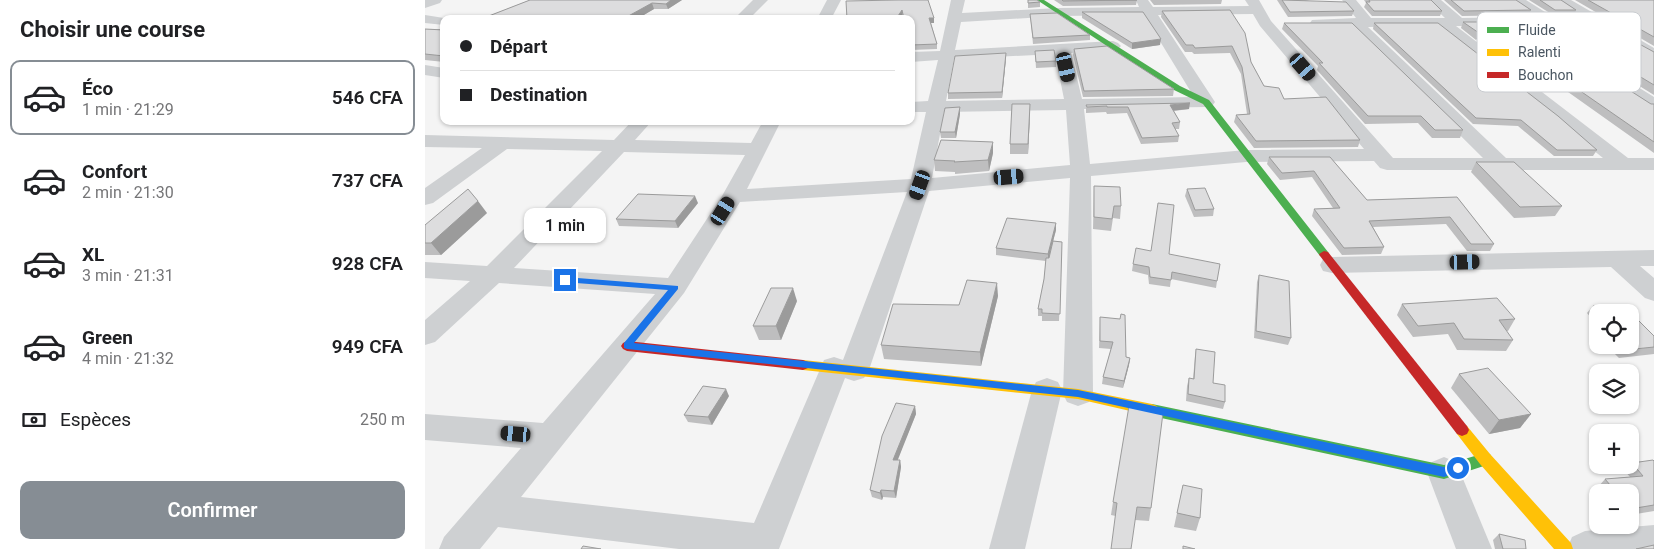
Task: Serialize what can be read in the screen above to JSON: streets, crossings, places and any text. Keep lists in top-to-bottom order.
{
  "legend": ["Fluide", "Ralenti", "Bouchon"],
  "page": {
    "heading": "Choisir une course",
    "banner": ["Départ", "Destination"],
    "list": [
      {
        "name": "Éco",
        "note": "1 min · 21:29",
        "value": "546 CFA"
      },
      {
        "name": "Confort",
        "note": "2 min · 21:30",
        "value": "737 CFA"
      },
      {
        "name": "XL",
        "note": "3 min · 21:31",
        "value": "928 CFA"
      },
      {
        "name": "Green",
        "note": "4 min · 21:32",
        "value": "949 CFA"
      }
    ],
    "bubble": "1 min",
    "map_buttons": ["+", "−"],
    "pay": ["Espèces", "250 m"],
    "buttons": "Confirmer"
  }
}
